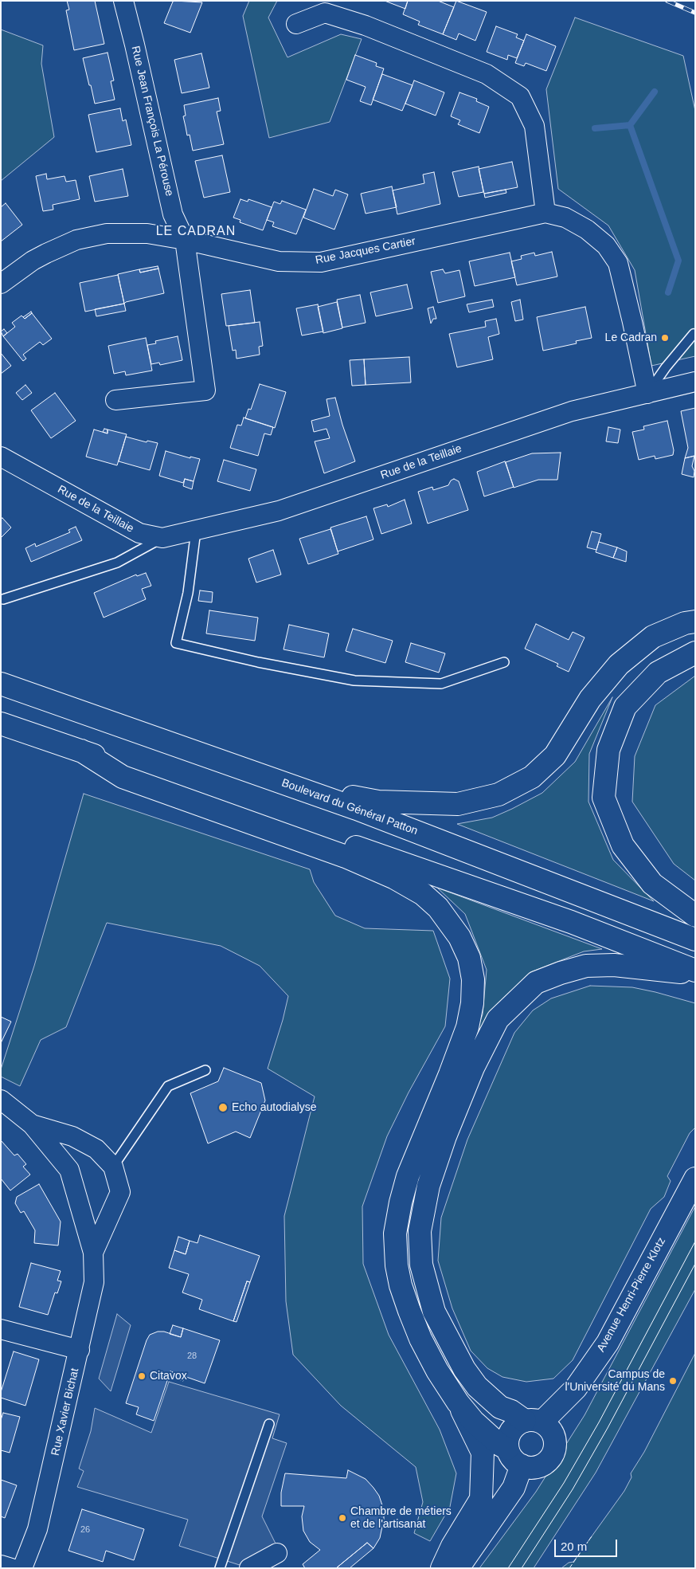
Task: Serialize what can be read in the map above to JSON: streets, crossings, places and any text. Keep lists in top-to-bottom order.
{
  "streets": {
    "main road": ["Boulevard du Général Patton", "Avenue Henri-Pierre Klotz"],
    "street": [
      "Rue Jean François La Pérouse",
      "Rue Jacques Cartier",
      "Rue de la Teillaie",
      "Rue Xavier Bichat"
    ]
  },
  "crossings": [
    ["Rue Jean François La Pérouse", "Rue Jacques Cartier"],
    ["Rue Jacques Cartier", "Rue de la Teillaie"]
  ],
  "districts": ["LE CADRAN"],
  "places": [
    "Le Cadran",
    "Echo autodialyse",
    "Citavox",
    "Campus de l'Université du Mans",
    "Chambre de métiers et de l'artisanat"
  ],
  "house_numbers": ["28", "26"],
  "scale_bar": "20 m"
}
